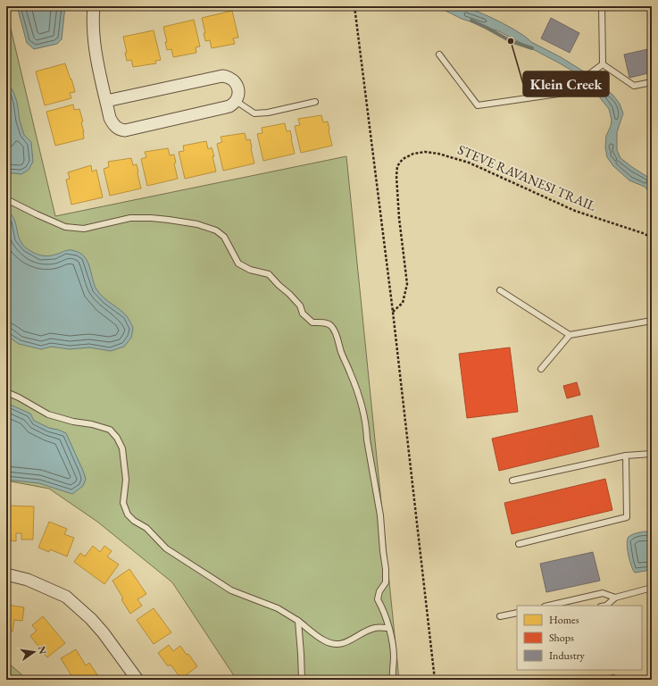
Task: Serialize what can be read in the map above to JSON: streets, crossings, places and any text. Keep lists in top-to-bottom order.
{
  "streets": {
    "path": ["STEVE RAVANESI TRAIL"]
  },
  "places": ["Klein Creek"],
  "legend": ["Homes", "Shops", "Industry"],
  "north": "right"
}
